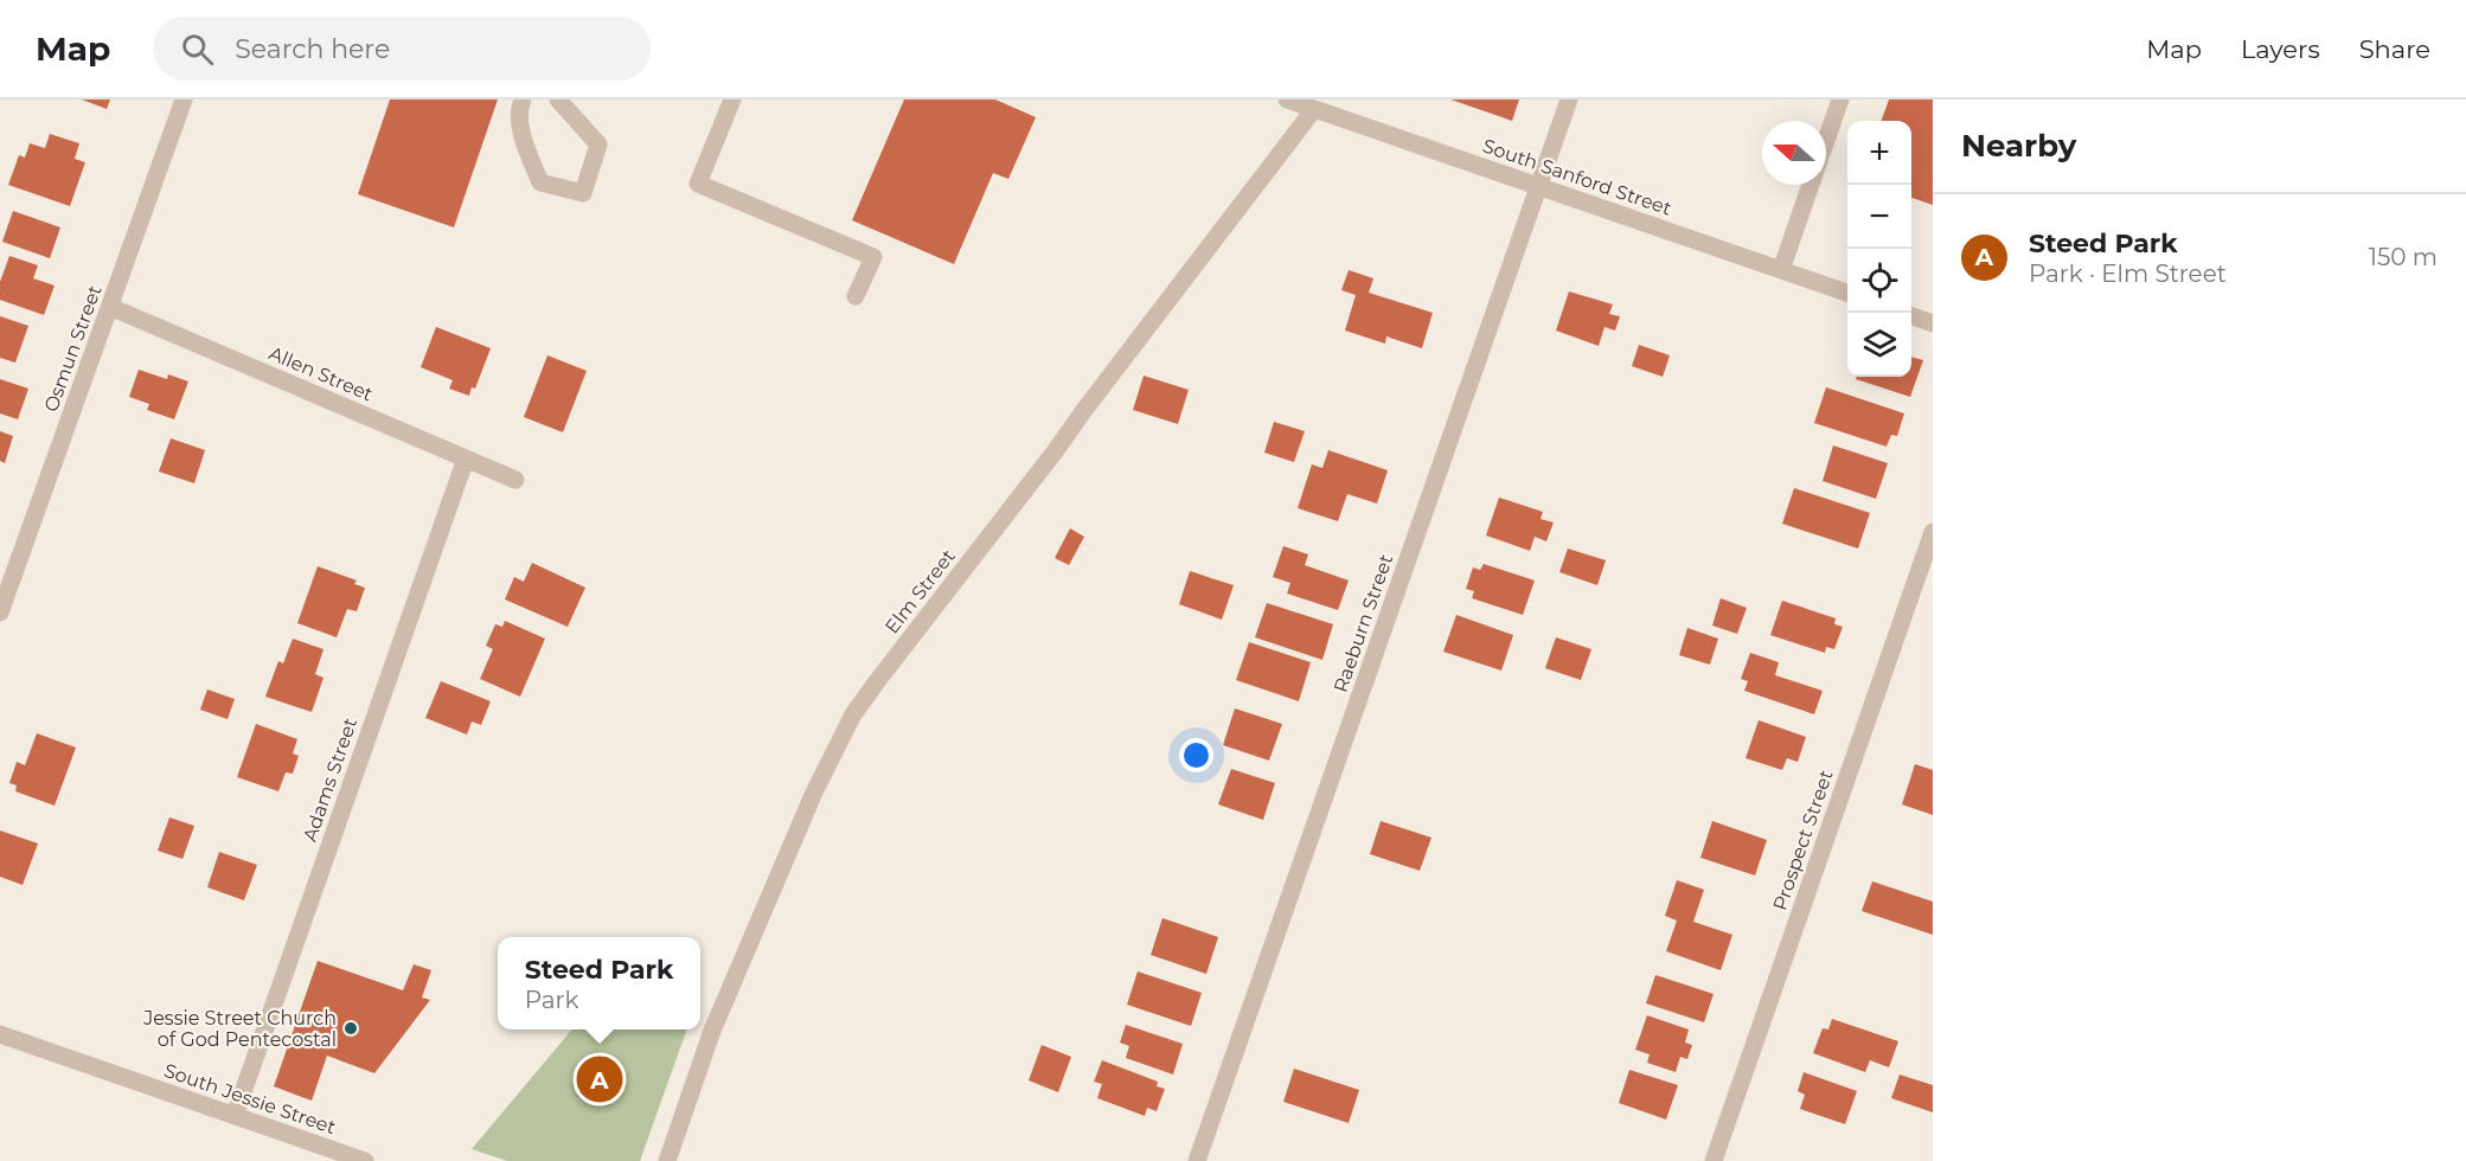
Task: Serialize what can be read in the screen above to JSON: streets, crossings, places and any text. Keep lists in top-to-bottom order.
{
  "streets": {
    "street": [
      "South Sanford Street",
      "Osmun Street",
      "Allen Street",
      "Elm Street",
      "Raeburn Street",
      "Adams Street",
      "Prospect Street",
      "South Jessie Street"
    ]
  },
  "crossings": [
    ["South Sanford Street", "Elm Street"],
    ["South Sanford Street", "Raeburn Street"],
    ["Osmun Street", "Allen Street"],
    ["Allen Street", "Adams Street"],
    ["Adams Street", "South Jessie Street"]
  ],
  "places": ["Jessie Street Church of God Pentecostal"],
  "north": "left",
  "page": {
    "header": "Map",
    "search": "Search here",
    "nav": ["Map", "Layers", "Share"],
    "heading": "Nearby",
    "map_buttons": ["+", "−"],
    "list": [
      {
        "mark": "A",
        "name": "Steed Park",
        "note": "Park · Elm Street",
        "value": "150 m"
      }
    ],
    "popup": ["Steed Park", "Park"],
    "pins": "A"
  }
}
